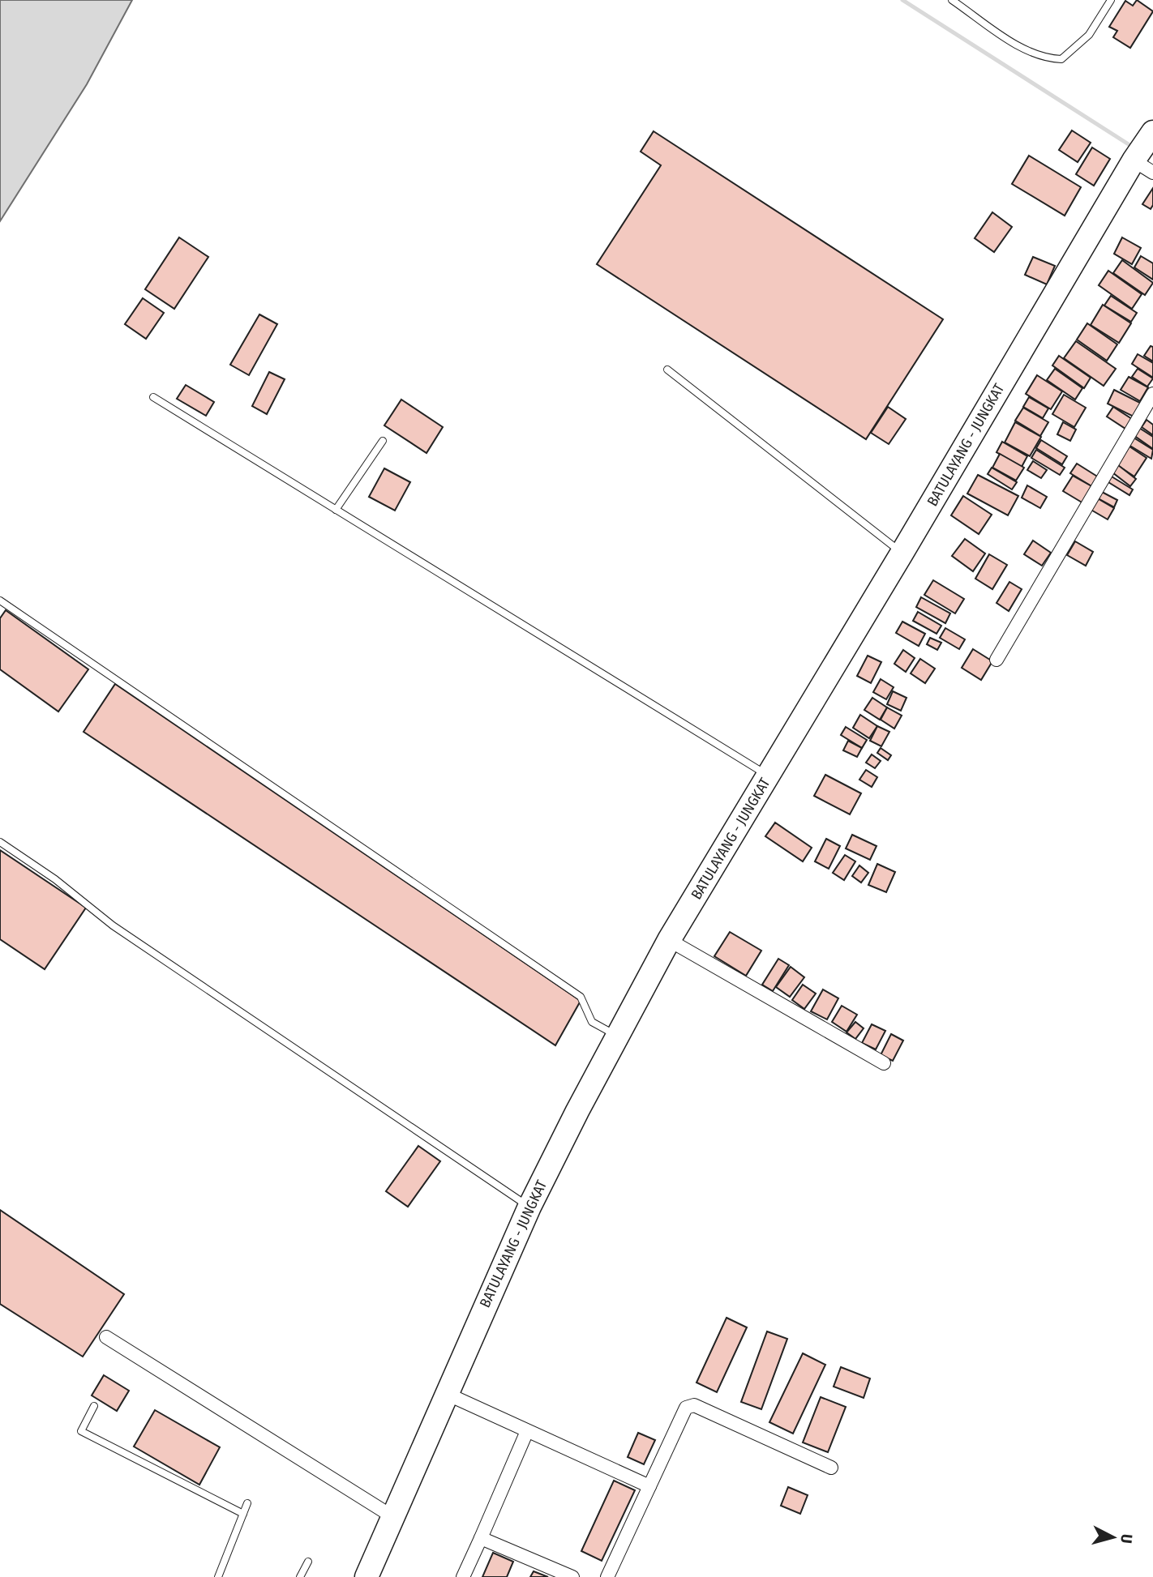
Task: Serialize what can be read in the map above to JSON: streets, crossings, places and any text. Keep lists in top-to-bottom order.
{
  "streets": {
    "highway": ["BATULAYANG - JUNGKAT"]
  },
  "north": "right"
}
